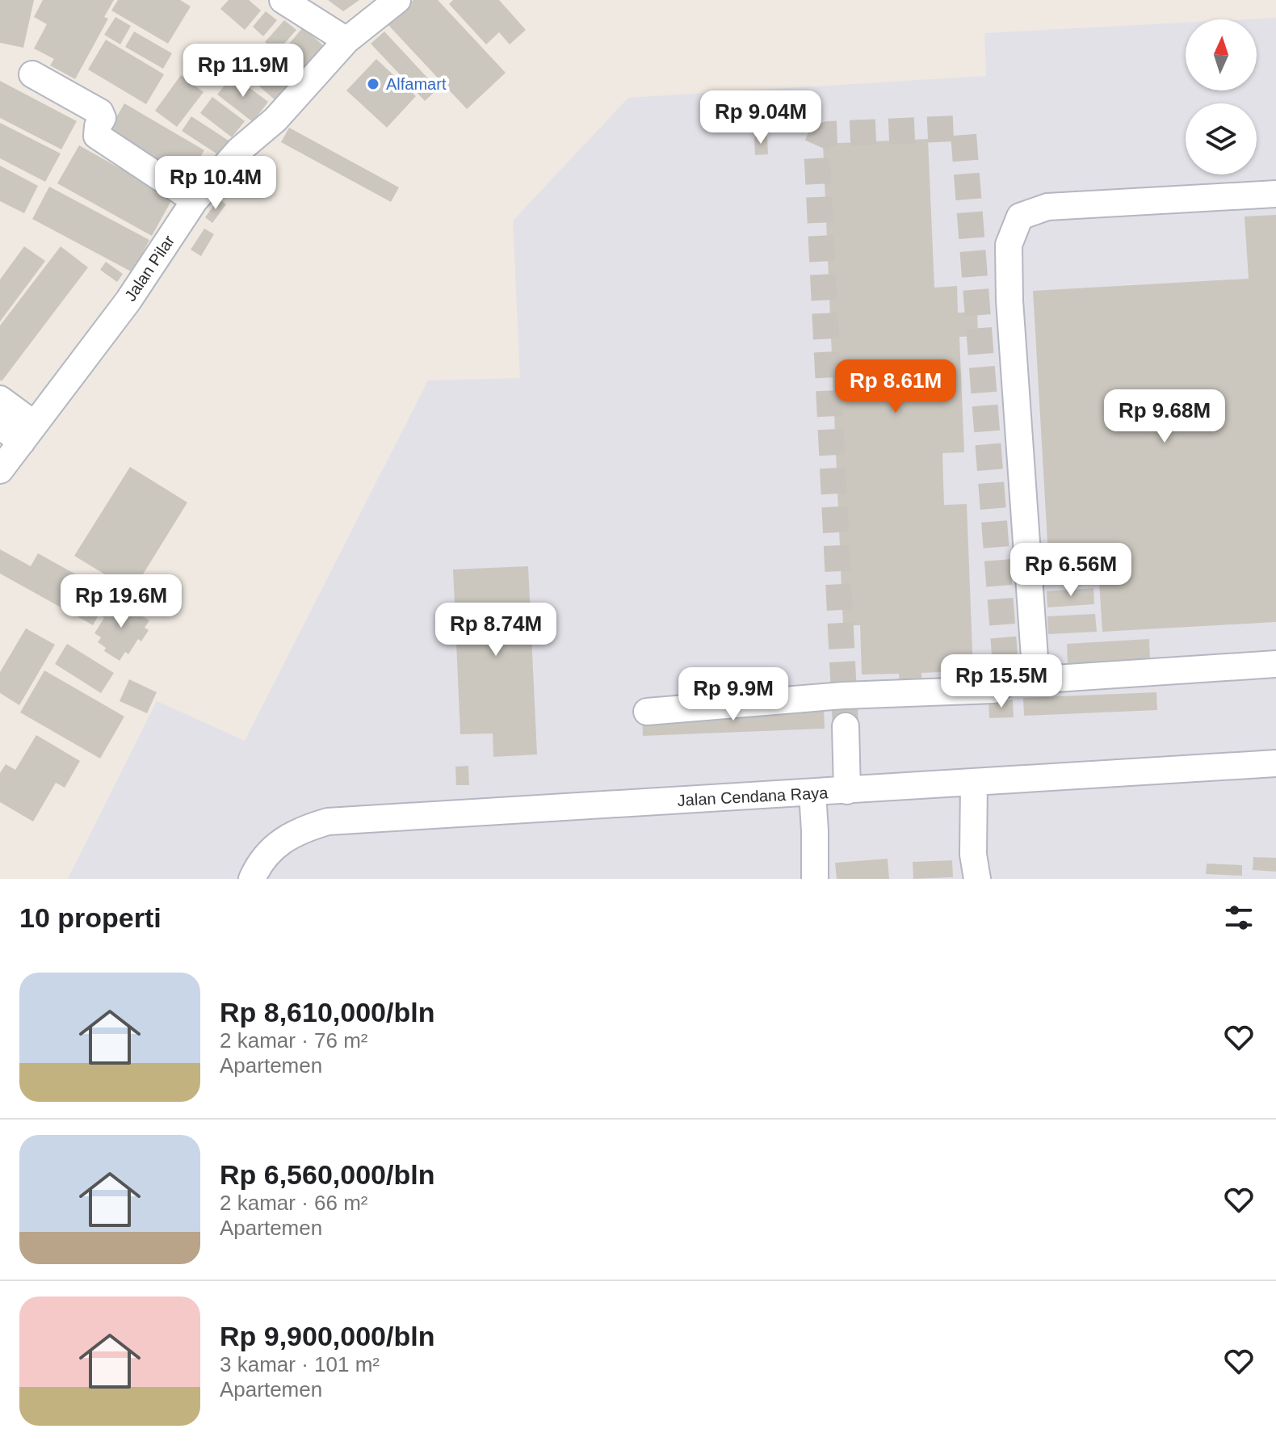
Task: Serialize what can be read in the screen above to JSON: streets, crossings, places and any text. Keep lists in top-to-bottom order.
{
  "streets": {
    "street": ["Jalan Pilar", "Jalan Cendana Raya"]
  },
  "places": ["Alfamart"],
  "north": "top",
  "page": {
    "price": [
      "Rp 11.9M",
      "Rp 9.04M",
      "Rp 10.4M",
      "Rp 8.61M",
      "Rp 9.68M",
      "Rp 6.56M",
      "Rp 19.6M",
      "Rp 8.74M",
      "Rp 15.5M",
      "Rp 9.9M"
    ],
    "heading": "10 properti",
    "list": [
      {
        "name": "Rp 8,610,000/bln",
        "note": "2 kamar · 76 m² · Apartemen"
      },
      {
        "name": "Rp 6,560,000/bln",
        "note": "2 kamar · 66 m² · Apartemen"
      },
      {
        "name": "Rp 9,900,000/bln",
        "note": "3 kamar · 101 m² · Apartemen"
      }
    ]
  }
}
